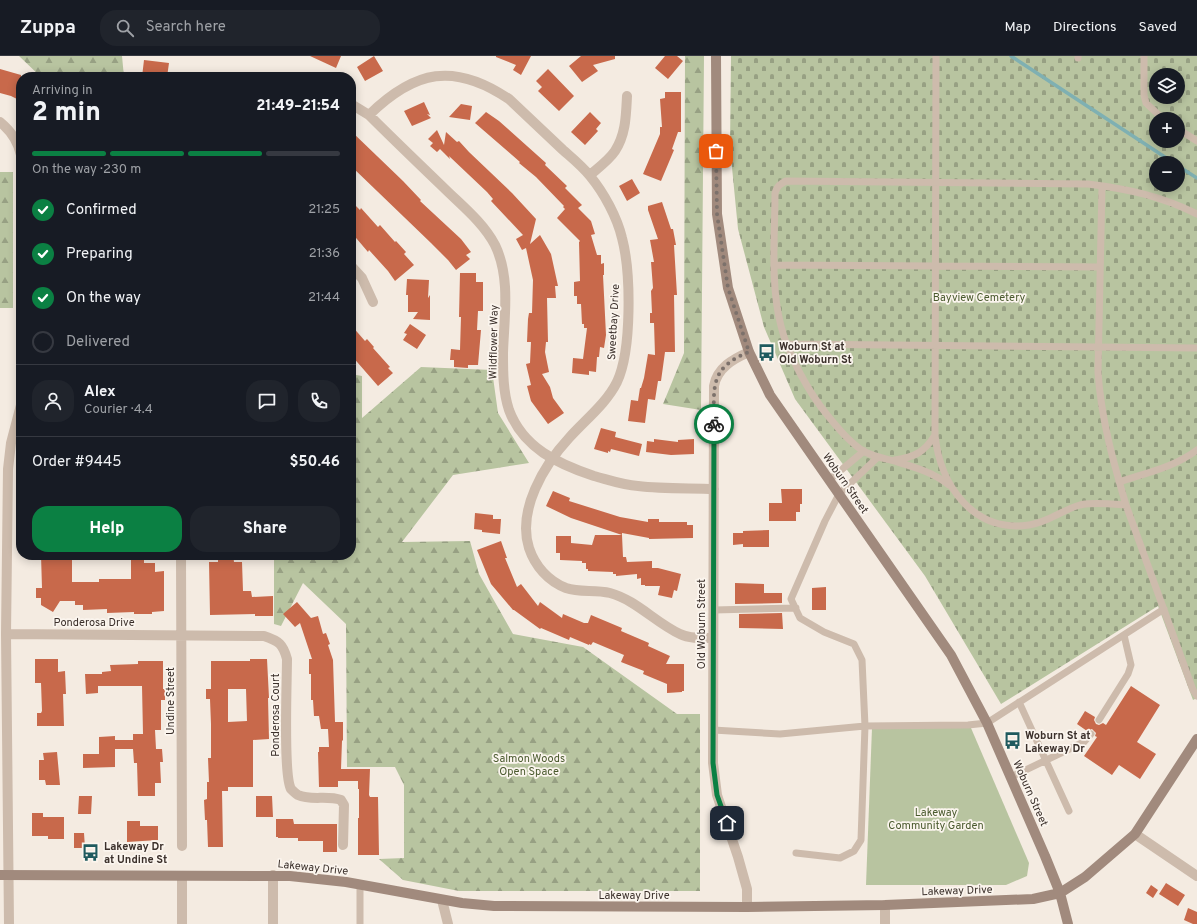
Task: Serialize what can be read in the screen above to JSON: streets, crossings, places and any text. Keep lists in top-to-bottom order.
{
  "streets": {
    "main road": ["Woburn Street", "Lakeway Drive"],
    "street": [
      "Sweetbay Drive",
      "Wildflower Way",
      "Ponderosa Drive",
      "Old Woburn Street",
      "Undine Street",
      "Ponderosa Court"
    ]
  },
  "crossings": [
    ["Sweetbay Drive", "Wildflower Way"],
    ["Sweetbay Drive", "Old Woburn Street"],
    ["Wildflower Way", "Old Woburn Street"],
    ["Woburn Street", "Old Woburn Street"],
    ["Woburn Street", "Lakeway Drive"],
    ["Ponderosa Drive", "Undine Street"],
    ["Ponderosa Drive", "Ponderosa Court"],
    ["Old Woburn Street", "Lakeway Drive"],
    ["Undine Street", "Ponderosa Court"]
  ],
  "parks": ["Bayview Cemetery", "Salmon Woods Open Space", "Lakeway Community Garden"],
  "places": {
    "bus stop": ["Woburn St at Old Woburn St", "Woburn St at Lakeway Dr", "Lakeway Dr at Undine St"]
  },
  "page": {
    "header": "Zuppa",
    "search": "Search here",
    "nav": ["Map", "Directions", "Saved"],
    "map_buttons": ["+", "−"],
    "heading": ["2 min", "Arriving in", "21:49–21:54"],
    "panel": [
      "Alex",
      "Courier · 4.4",
      "Order #9445",
      "$50.46"
    ],
    "bar": "On the way · 230 m",
    "list": [
      ["Confirmed", "21:25"],
      ["Preparing", "21:36"],
      ["On the way", "21:44"],
      "Delivered"
    ],
    "buttons": ["Help", "Share"]
  }
}
